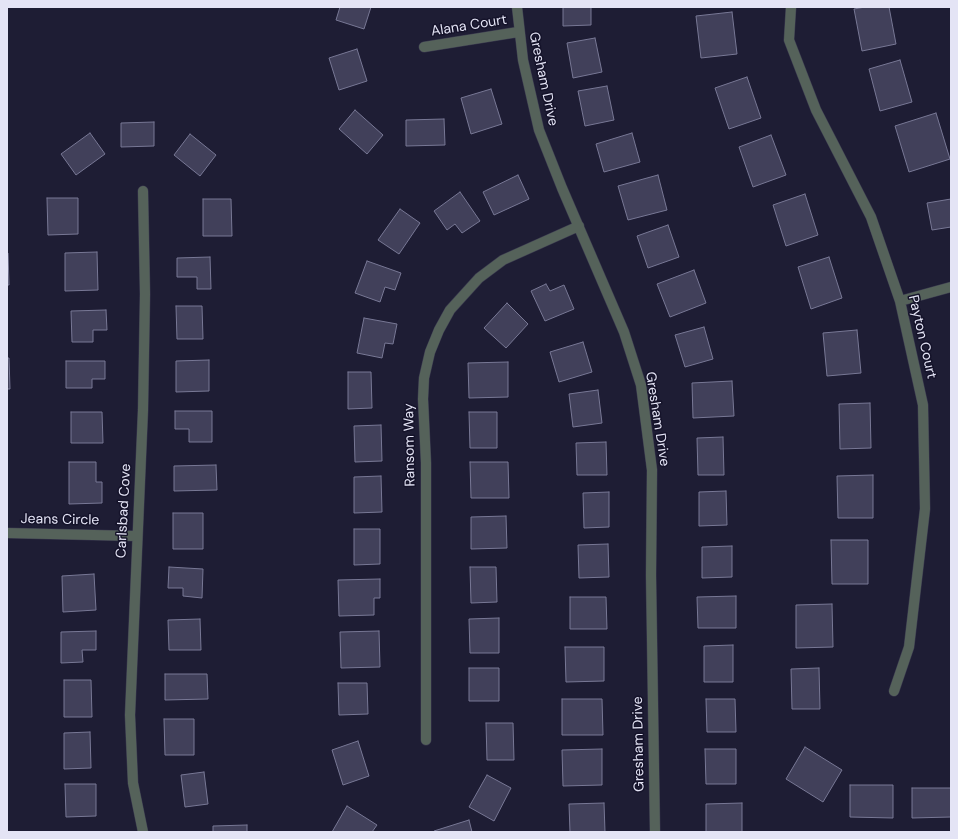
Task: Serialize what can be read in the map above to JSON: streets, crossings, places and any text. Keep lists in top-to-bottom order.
{
  "streets": {
    "street": [
      "Alana Court",
      "Gresham Drive",
      "Payton Court",
      "Ransom Way",
      "Carlsbad Cove",
      "Jeans Circle"
    ]
  },
  "crossings": [
    ["Alana Court", "Gresham Drive"],
    ["Gresham Drive", "Ransom Way"],
    ["Carlsbad Cove", "Jeans Circle"]
  ]
}
